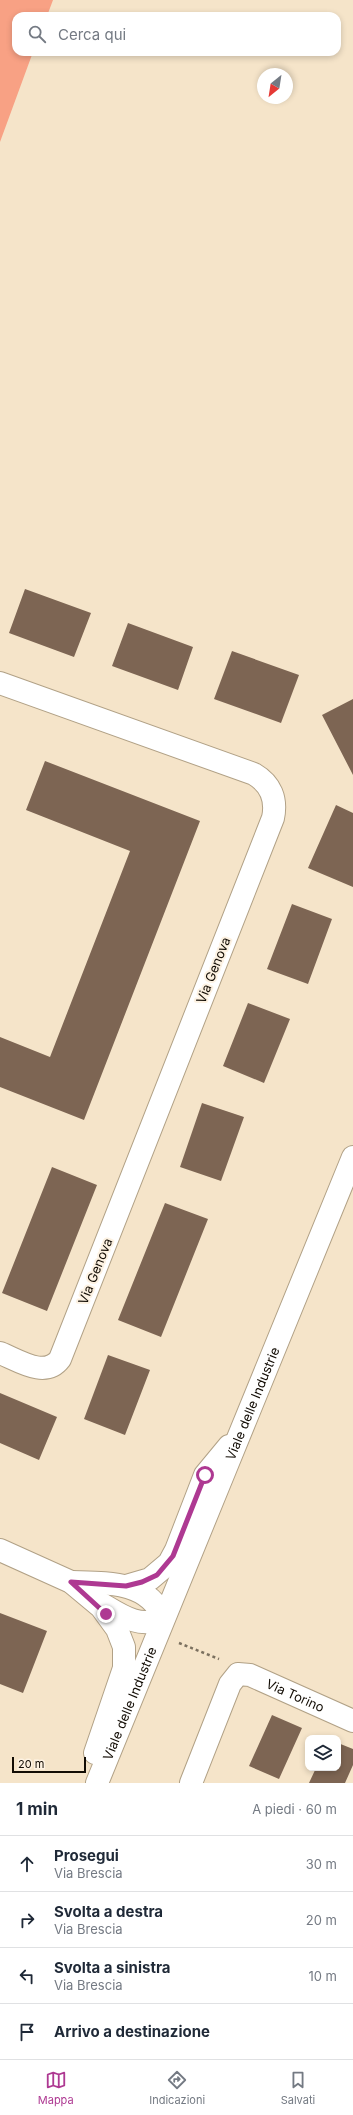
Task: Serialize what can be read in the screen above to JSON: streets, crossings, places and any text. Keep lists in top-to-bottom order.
{
  "streets": {
    "street": ["Via Genova", "Viale delle Industrie", "Via Torino"]
  },
  "scale_bar": "20 m",
  "north": "bottom left",
  "page": {
    "search": "Cerca qui",
    "scale": "20 m",
    "heading": ["1 min", "A piedi · 60 m"],
    "list": [
      ["Prosegui", "Via Brescia", "30 m"],
      ["Svolta a destra", "Via Brescia", "20 m"],
      ["Svolta a sinistra", "Via Brescia", "10 m"],
      "Arrivo a destinazione"
    ],
    "nav": ["Mappa", "Indicazioni", "Salvati"]
  }
}
